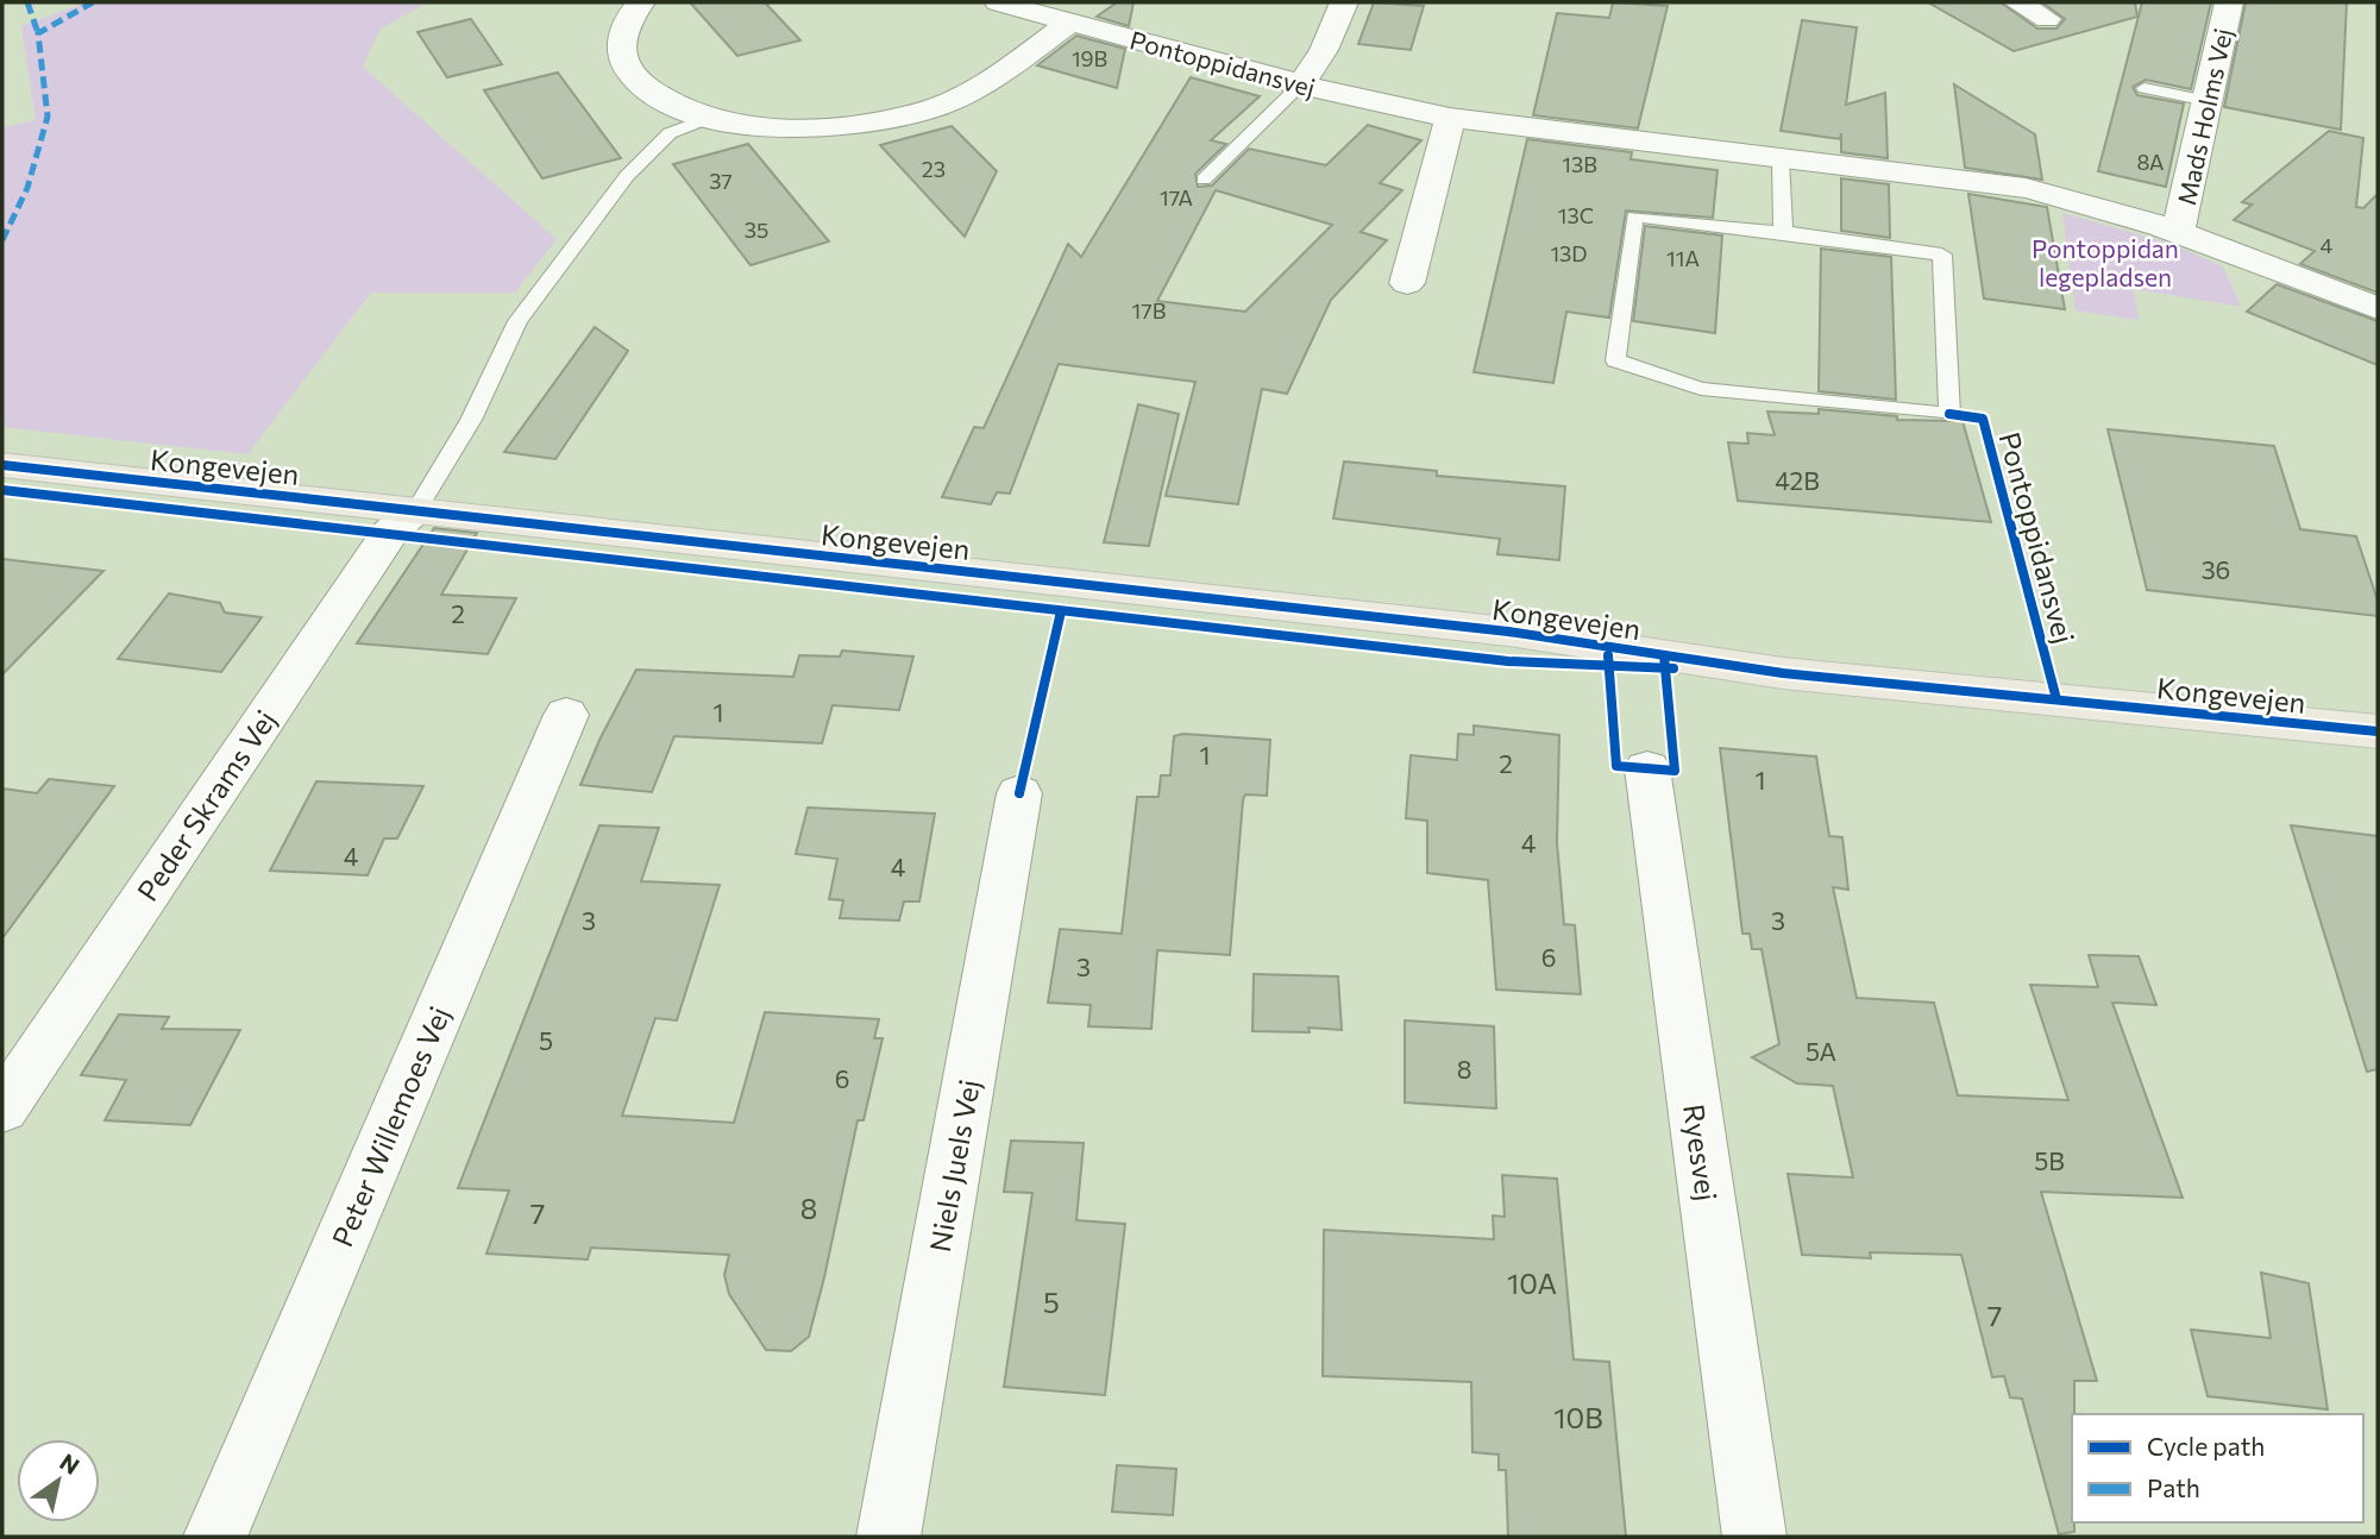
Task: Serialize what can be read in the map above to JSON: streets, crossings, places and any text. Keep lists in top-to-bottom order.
{
  "streets": {
    "main road": ["Kongevejen"],
    "street": [
      "Pontoppidansvej",
      "Mads Holms Vej",
      "Peder Skrams Vej",
      "Peter Willemoes Vej",
      "Ryesvej",
      "Niels Juels Vej"
    ]
  },
  "crossings": [
    ["Pontoppidansvej", "Mads Holms Vej"],
    ["Kongevejen", "Peder Skrams Vej"]
  ],
  "parks": ["Pontoppidan legepladsen"],
  "house_numbers": [
    "19B",
    "8A",
    "13B",
    "23",
    "37",
    "17A",
    "13C",
    "35",
    "4",
    "13D",
    "11A",
    "17B",
    "42B",
    "36",
    "2",
    "1",
    "1",
    "2",
    "1",
    "4",
    "4",
    "4",
    "3",
    "3",
    "6",
    "3",
    "5",
    "5A",
    "8",
    "6",
    "5B",
    "8",
    "7",
    "10A",
    "5",
    "7",
    "10B"
  ],
  "legend": ["Cycle path", "Path"],
  "north": "top right"
}
